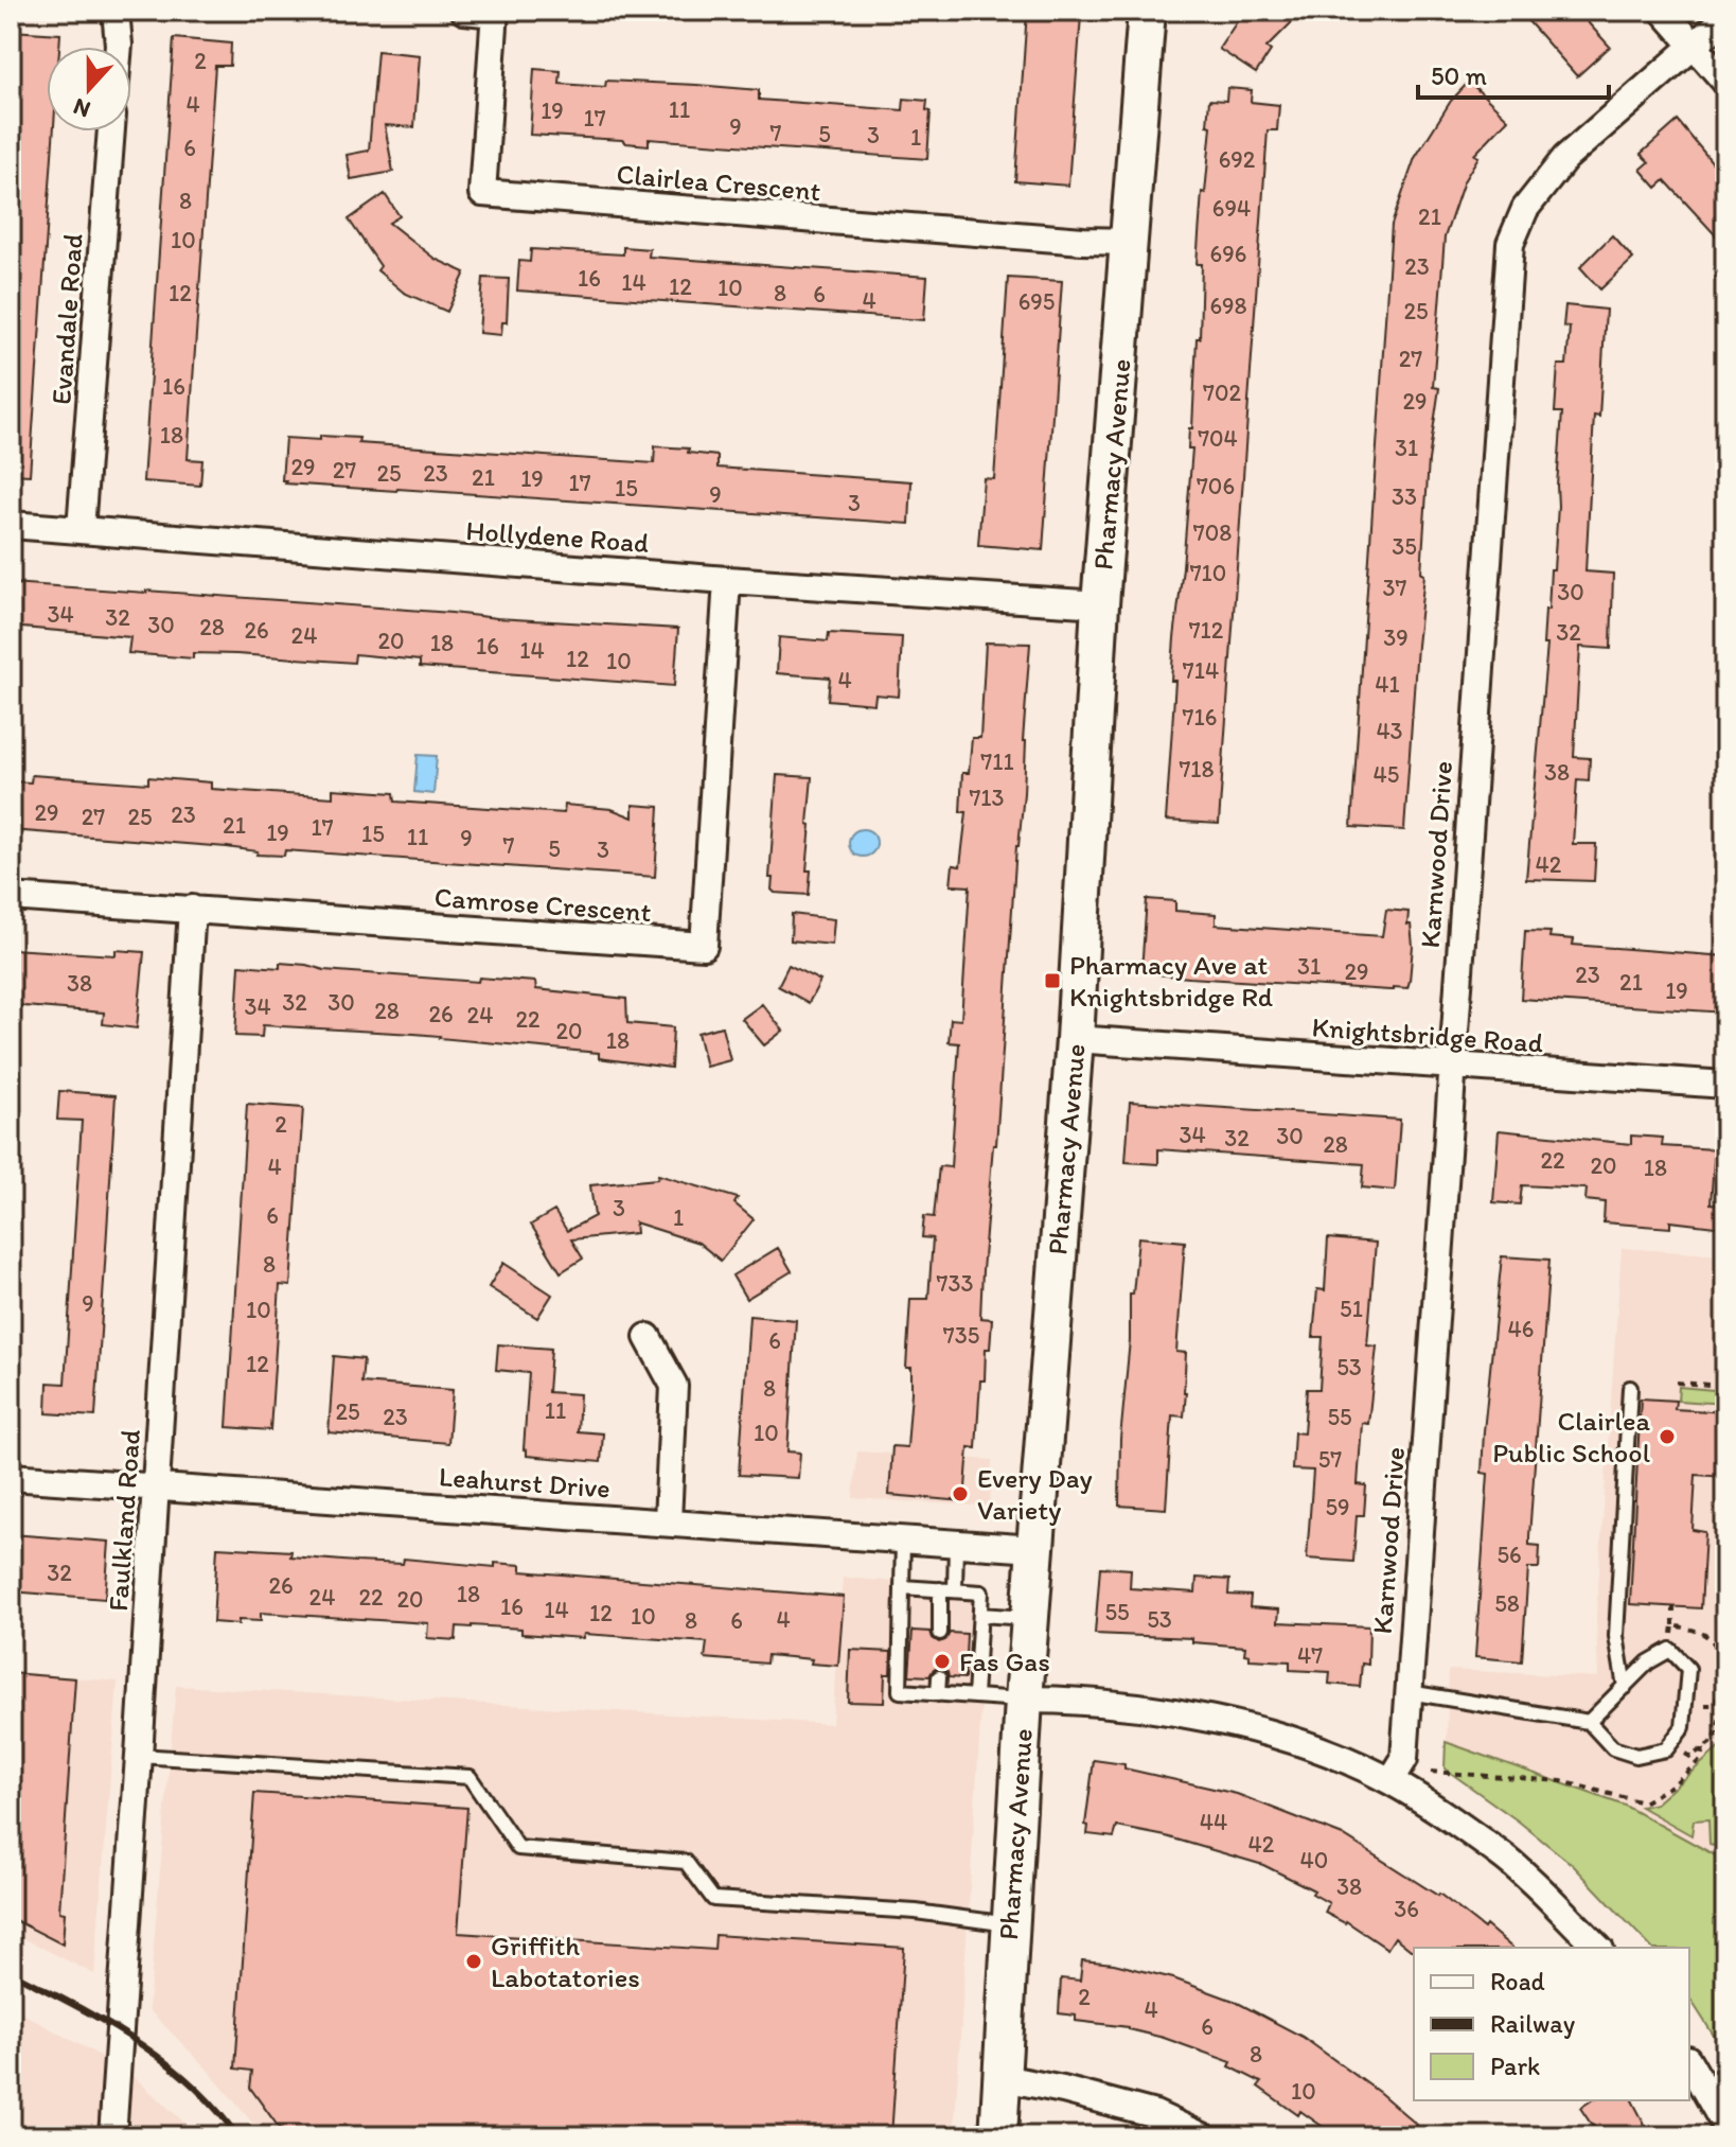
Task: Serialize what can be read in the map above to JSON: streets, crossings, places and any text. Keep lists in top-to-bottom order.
{
  "streets": {
    "street": [
      "Clairlea Crescent",
      "Evandale Road",
      "Pharmacy Avenue",
      "Hollydene Road",
      "Karnwood Drive",
      "Camrose Crescent",
      "Knightsbridge Road",
      "Leahurst Drive",
      "Faulkland Road"
    ]
  },
  "crossings": [
    ["Clairlea Crescent", "Pharmacy Avenue"],
    ["Evandale Road", "Hollydene Road"],
    ["Pharmacy Avenue", "Hollydene Road"],
    ["Pharmacy Avenue", "Knightsbridge Road"],
    ["Pharmacy Avenue", "Leahurst Drive"],
    ["Hollydene Road", "Camrose Crescent"],
    ["Karnwood Drive", "Knightsbridge Road"],
    ["Camrose Crescent", "Faulkland Road"],
    ["Leahurst Drive", "Faulkland Road"]
  ],
  "places": {
    "transit": ["Pharmacy Ave at Knightsbridge Rd"],
    "other": [
      "Clairlea Public School",
      "Every Day Variety",
      "Fas Gas",
      "Griffith Labotatories"
    ]
  },
  "house_numbers": [
    "2",
    "4",
    "11",
    "19",
    "17",
    "9",
    "7",
    "5",
    "3",
    "1",
    "6",
    "692",
    "8",
    "694",
    "21",
    "10",
    "696",
    "23",
    "16",
    "14",
    "12",
    "10",
    "12",
    "8",
    "6",
    "4",
    "695",
    "698",
    "25",
    "27",
    "16",
    "702",
    "29",
    "18",
    "704",
    "31",
    "29",
    "27",
    "25",
    "23",
    "21",
    "19",
    "17",
    "706",
    "15",
    "9",
    "33",
    "3",
    "708",
    "35",
    "710",
    "37",
    "30",
    "34",
    "32",
    "30",
    "28",
    "26",
    "712",
    "32",
    "24",
    "39",
    "20",
    "18",
    "16",
    "14",
    "12",
    "10",
    "714",
    "4",
    "41",
    "716",
    "43",
    "711",
    "718",
    "38",
    "45",
    "713",
    "29",
    "23",
    "27",
    "25",
    "21",
    "17",
    "19",
    "15",
    "11",
    "9",
    "7",
    "5",
    "3",
    "42",
    "31",
    "29",
    "23",
    "21",
    "38",
    "19",
    "32",
    "30",
    "34",
    "28",
    "26",
    "24",
    "22",
    "20",
    "18",
    "2",
    "34",
    "30",
    "32",
    "28",
    "22",
    "20",
    "4",
    "18",
    "3",
    "6",
    "1",
    "8",
    "733",
    "9",
    "51",
    "10",
    "46",
    "735",
    "6",
    "12",
    "53",
    "8",
    "11",
    "25",
    "23",
    "55",
    "10",
    "57",
    "59",
    "56",
    "32",
    "26",
    "18",
    "24",
    "22",
    "20",
    "58",
    "16",
    "14",
    "55",
    "12",
    "10",
    "4",
    "53",
    "8",
    "6",
    "47",
    "44",
    "42",
    "40",
    "38",
    "36",
    "2",
    "4",
    "6",
    "8",
    "10"
  ],
  "legend": ["Road", "Railway", "Park"],
  "scale_bar": "50 m",
  "north": "bottom"
}
